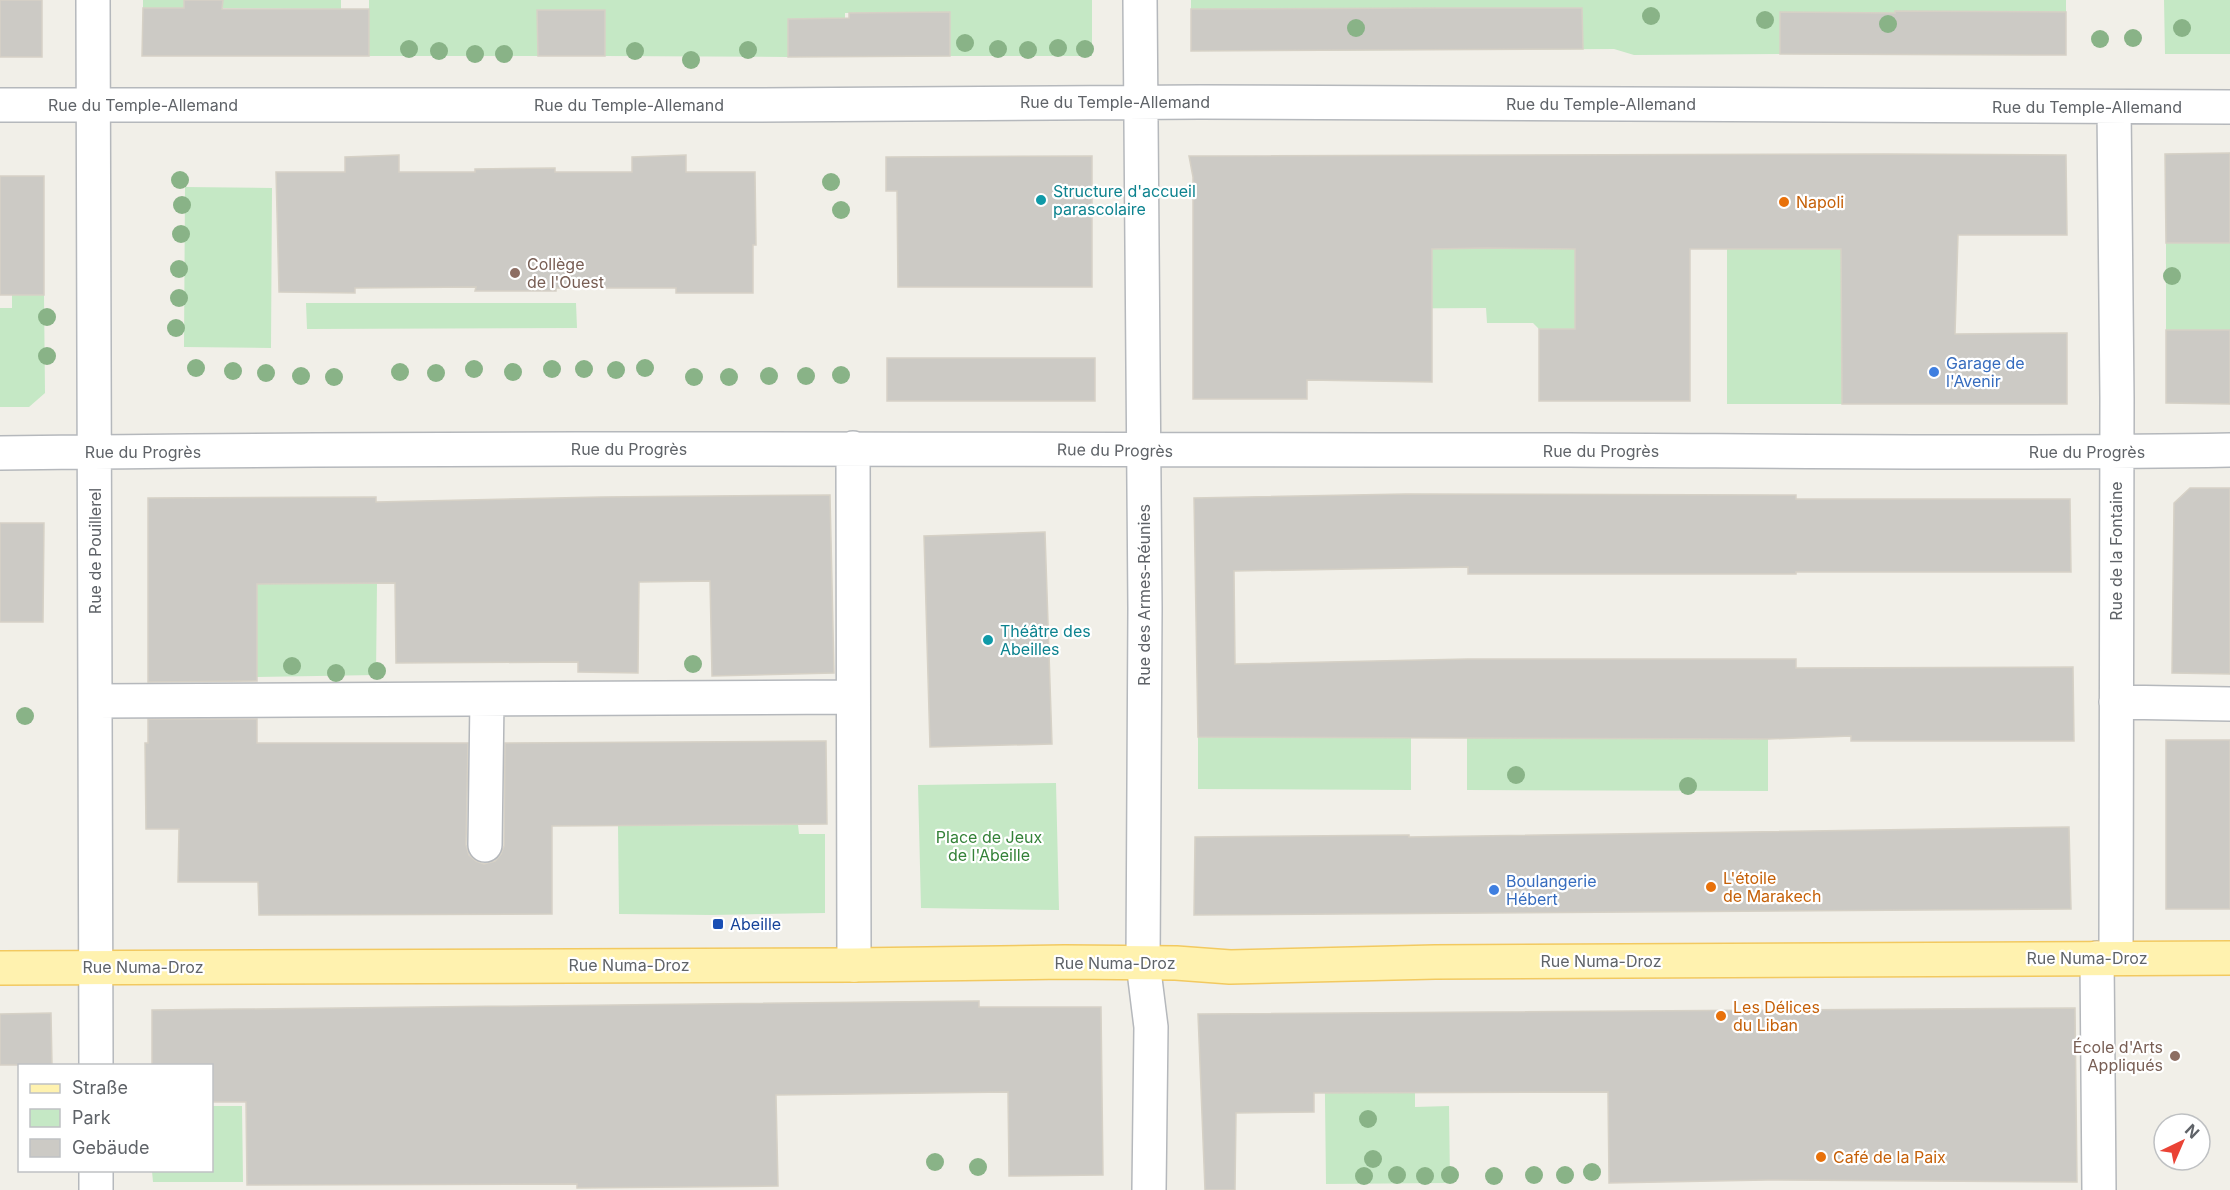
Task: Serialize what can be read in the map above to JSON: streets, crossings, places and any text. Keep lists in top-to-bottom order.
{
  "streets": {
    "main road": ["Rue Numa-Droz"],
    "street": [
      "Rue du Temple-Allemand",
      "Rue du Progrès",
      "Rue de Pouillerel",
      "Rue de la Fontaine",
      "Rue des Armes-Réunies"
    ]
  },
  "crossings": [
    ["Rue du Temple-Allemand", "Rue de Pouillerel"],
    ["Rue du Temple-Allemand", "Rue de la Fontaine"],
    ["Rue du Temple-Allemand", "Rue des Armes-Réunies"],
    ["Rue du Progrès", "Rue de Pouillerel"],
    ["Rue du Progrès", "Rue de la Fontaine"],
    ["Rue du Progrès", "Rue des Armes-Réunies"],
    ["Rue de Pouillerel", "Rue Numa-Droz"],
    ["Rue de la Fontaine", "Rue Numa-Droz"],
    ["Rue des Armes-Réunies", "Rue Numa-Droz"]
  ],
  "parks": ["Place de Jeux de l'Abeille"],
  "places": {
    "other": [
      "Structure d'accueil parascolaire",
      "Napoli",
      "Collège de l'Ouest",
      "Garage de l'Avenir",
      "Théâtre des Abeilles",
      "L'étoile de Marakech",
      "Boulangerie Hébert",
      "Les Délices du Liban",
      "École d'Arts Appliqués",
      "Café de la Paix"
    ],
    "transit": ["Abeille"]
  },
  "legend": ["Straße", "Park", "Gebäude"],
  "north": "top right"
}
